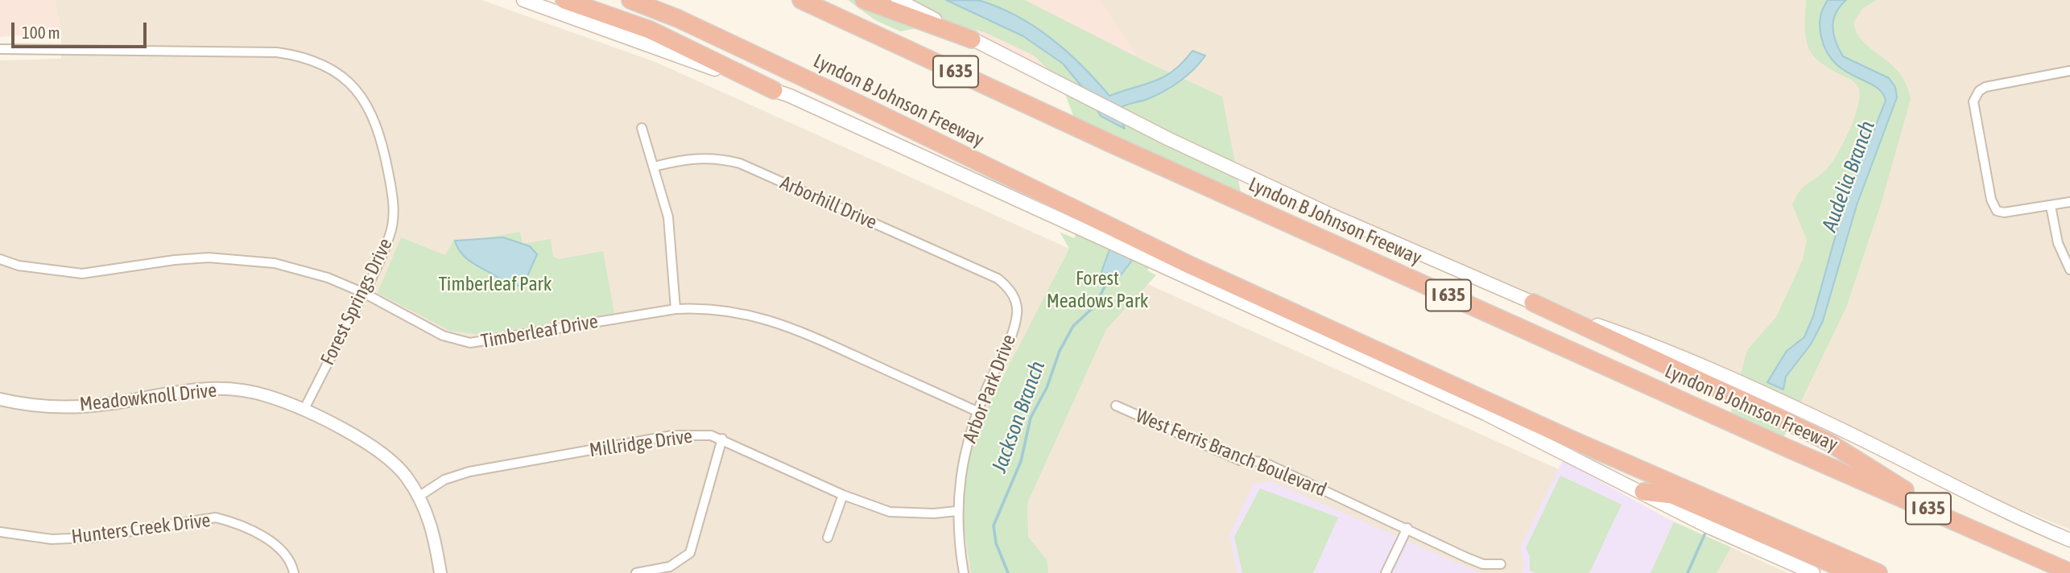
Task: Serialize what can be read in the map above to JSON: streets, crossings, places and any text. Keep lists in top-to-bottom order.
{
  "streets": {
    "highway": ["I 635", "Lyndon B Johnson Freeway"],
    "street": [
      "Arborhill Drive",
      "Forest Springs Drive",
      "Timberleaf Drive",
      "Arbor Park Drive",
      "Meadowknoll Drive",
      "Millridge Drive",
      "West Ferris Branch Boulevard",
      "Hunters Creek Drive"
    ]
  },
  "crossings": [
    ["Arborhill Drive", "Arbor Park Drive"],
    ["Forest Springs Drive", "Timberleaf Drive"],
    ["Forest Springs Drive", "Meadowknoll Drive"],
    ["Timberleaf Drive", "Arbor Park Drive"],
    ["Arbor Park Drive", "Millridge Drive"],
    ["Meadowknoll Drive", "Millridge Drive"]
  ],
  "water": ["Audelia Branch", "Jackson Branch"],
  "parks": ["Forest Meadows Park", "Timberleaf Park"],
  "scale_bar": "100 m"
}
